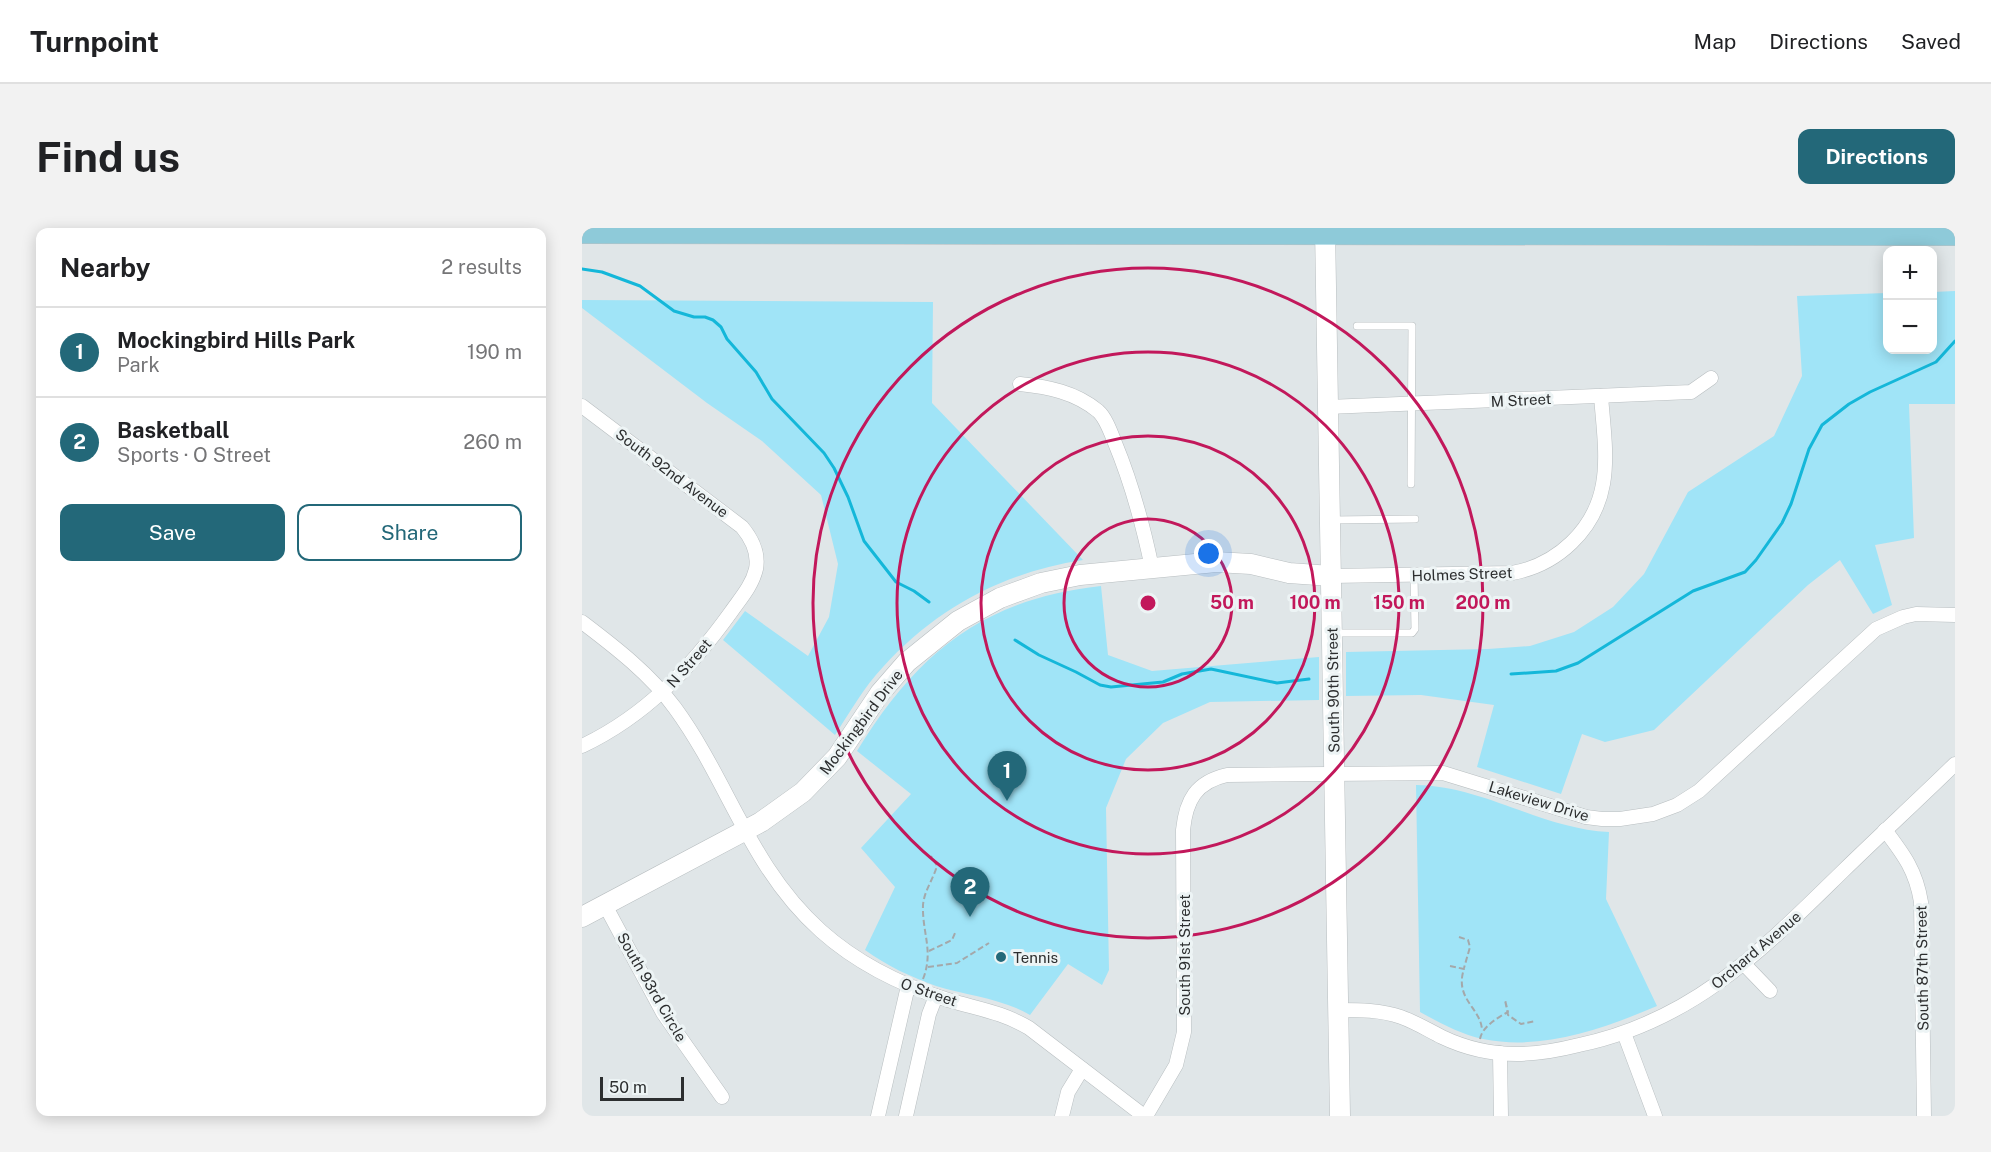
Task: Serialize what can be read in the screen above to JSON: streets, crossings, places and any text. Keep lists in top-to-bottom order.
{
  "streets": {
    "street": [
      "M Street",
      "South 92nd Avenue",
      "Holmes Street",
      "N Street",
      "South 90th Street",
      "Mockingbird Drive",
      "Lakeview Drive",
      "Orchard Avenue",
      "South 91st Street",
      "South 87th Street",
      "South 93rd Circle",
      "O Street"
    ]
  },
  "crossings": [
    ["M Street", "Holmes Street"],
    ["M Street", "South 90th Street"],
    ["South 92nd Avenue", "N Street"],
    ["Holmes Street", "South 90th Street"],
    ["Holmes Street", "Mockingbird Drive"],
    ["N Street", "O Street"],
    ["South 90th Street", "Mockingbird Drive"],
    ["South 90th Street", "Lakeview Drive"],
    ["South 90th Street", "Orchard Avenue"],
    ["Mockingbird Drive", "South 93rd Circle"],
    ["Mockingbird Drive", "O Street"],
    ["Lakeview Drive", "South 91st Street"],
    ["Orchard Avenue", "South 87th Street"],
    ["South 91st Street", "O Street"]
  ],
  "places": ["Tennis"],
  "scale_bar": "50 m",
  "page": {
    "header": "Turnpoint",
    "nav": ["Map", "Directions", "Saved"],
    "buttons": [
      "Directions",
      ["Save", "Share"]
    ],
    "title": "Find us",
    "heading": ["Nearby", "2 results"],
    "map_buttons": ["+", "−"],
    "list": [
      {
        "mark": "1",
        "name": "Mockingbird Hills Park",
        "note": "Park",
        "value": "190 m"
      },
      {
        "mark": "2",
        "name": "Basketball",
        "note": "Sports · O Street",
        "value": "260 m"
      }
    ],
    "pins": ["1", "2"],
    "scale": "50 m"
  },
  "rings": [
    "50 m",
    "100 m",
    "150 m",
    "200 m"
  ]
}
